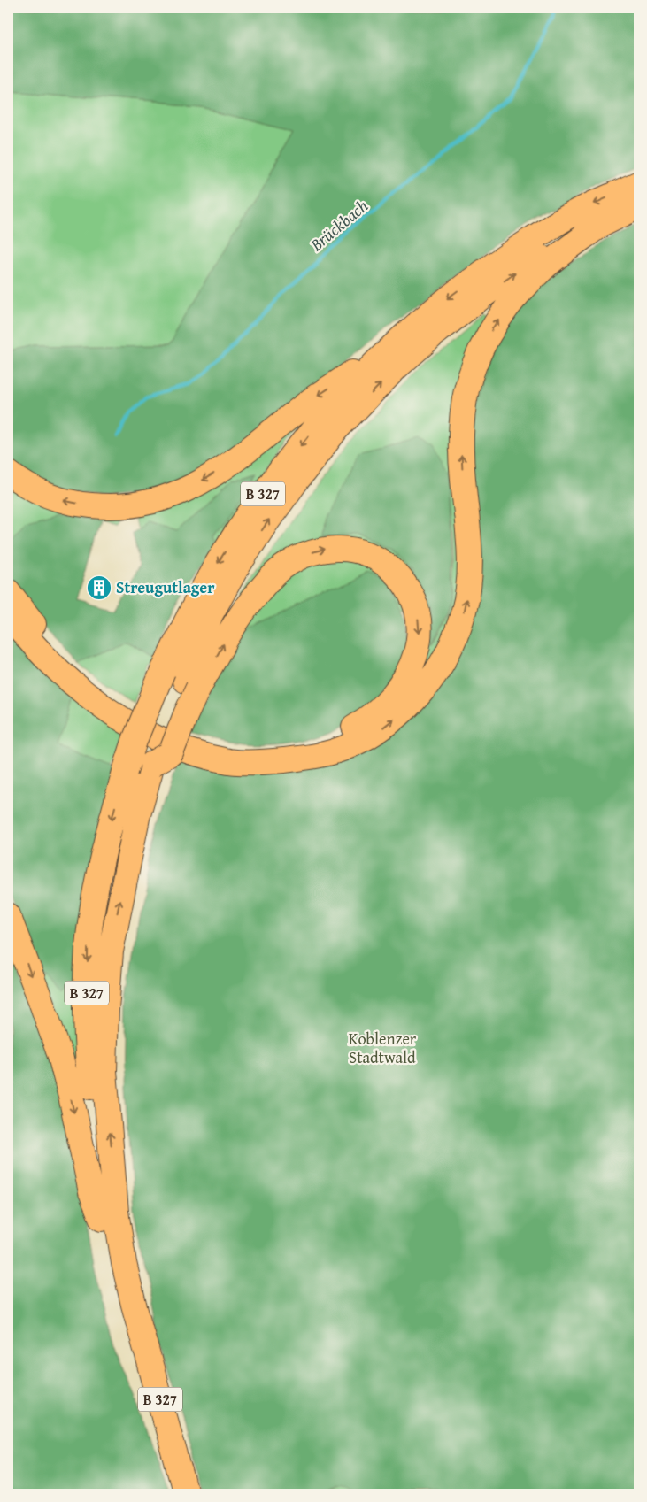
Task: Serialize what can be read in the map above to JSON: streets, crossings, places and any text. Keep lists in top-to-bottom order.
{
  "streets": {
    "highway": ["B 327"]
  },
  "water": ["Brückbach"],
  "parks": ["Koblenzer Stadtwald"],
  "places": {
    "building": ["Streugutlager"]
  }
}
